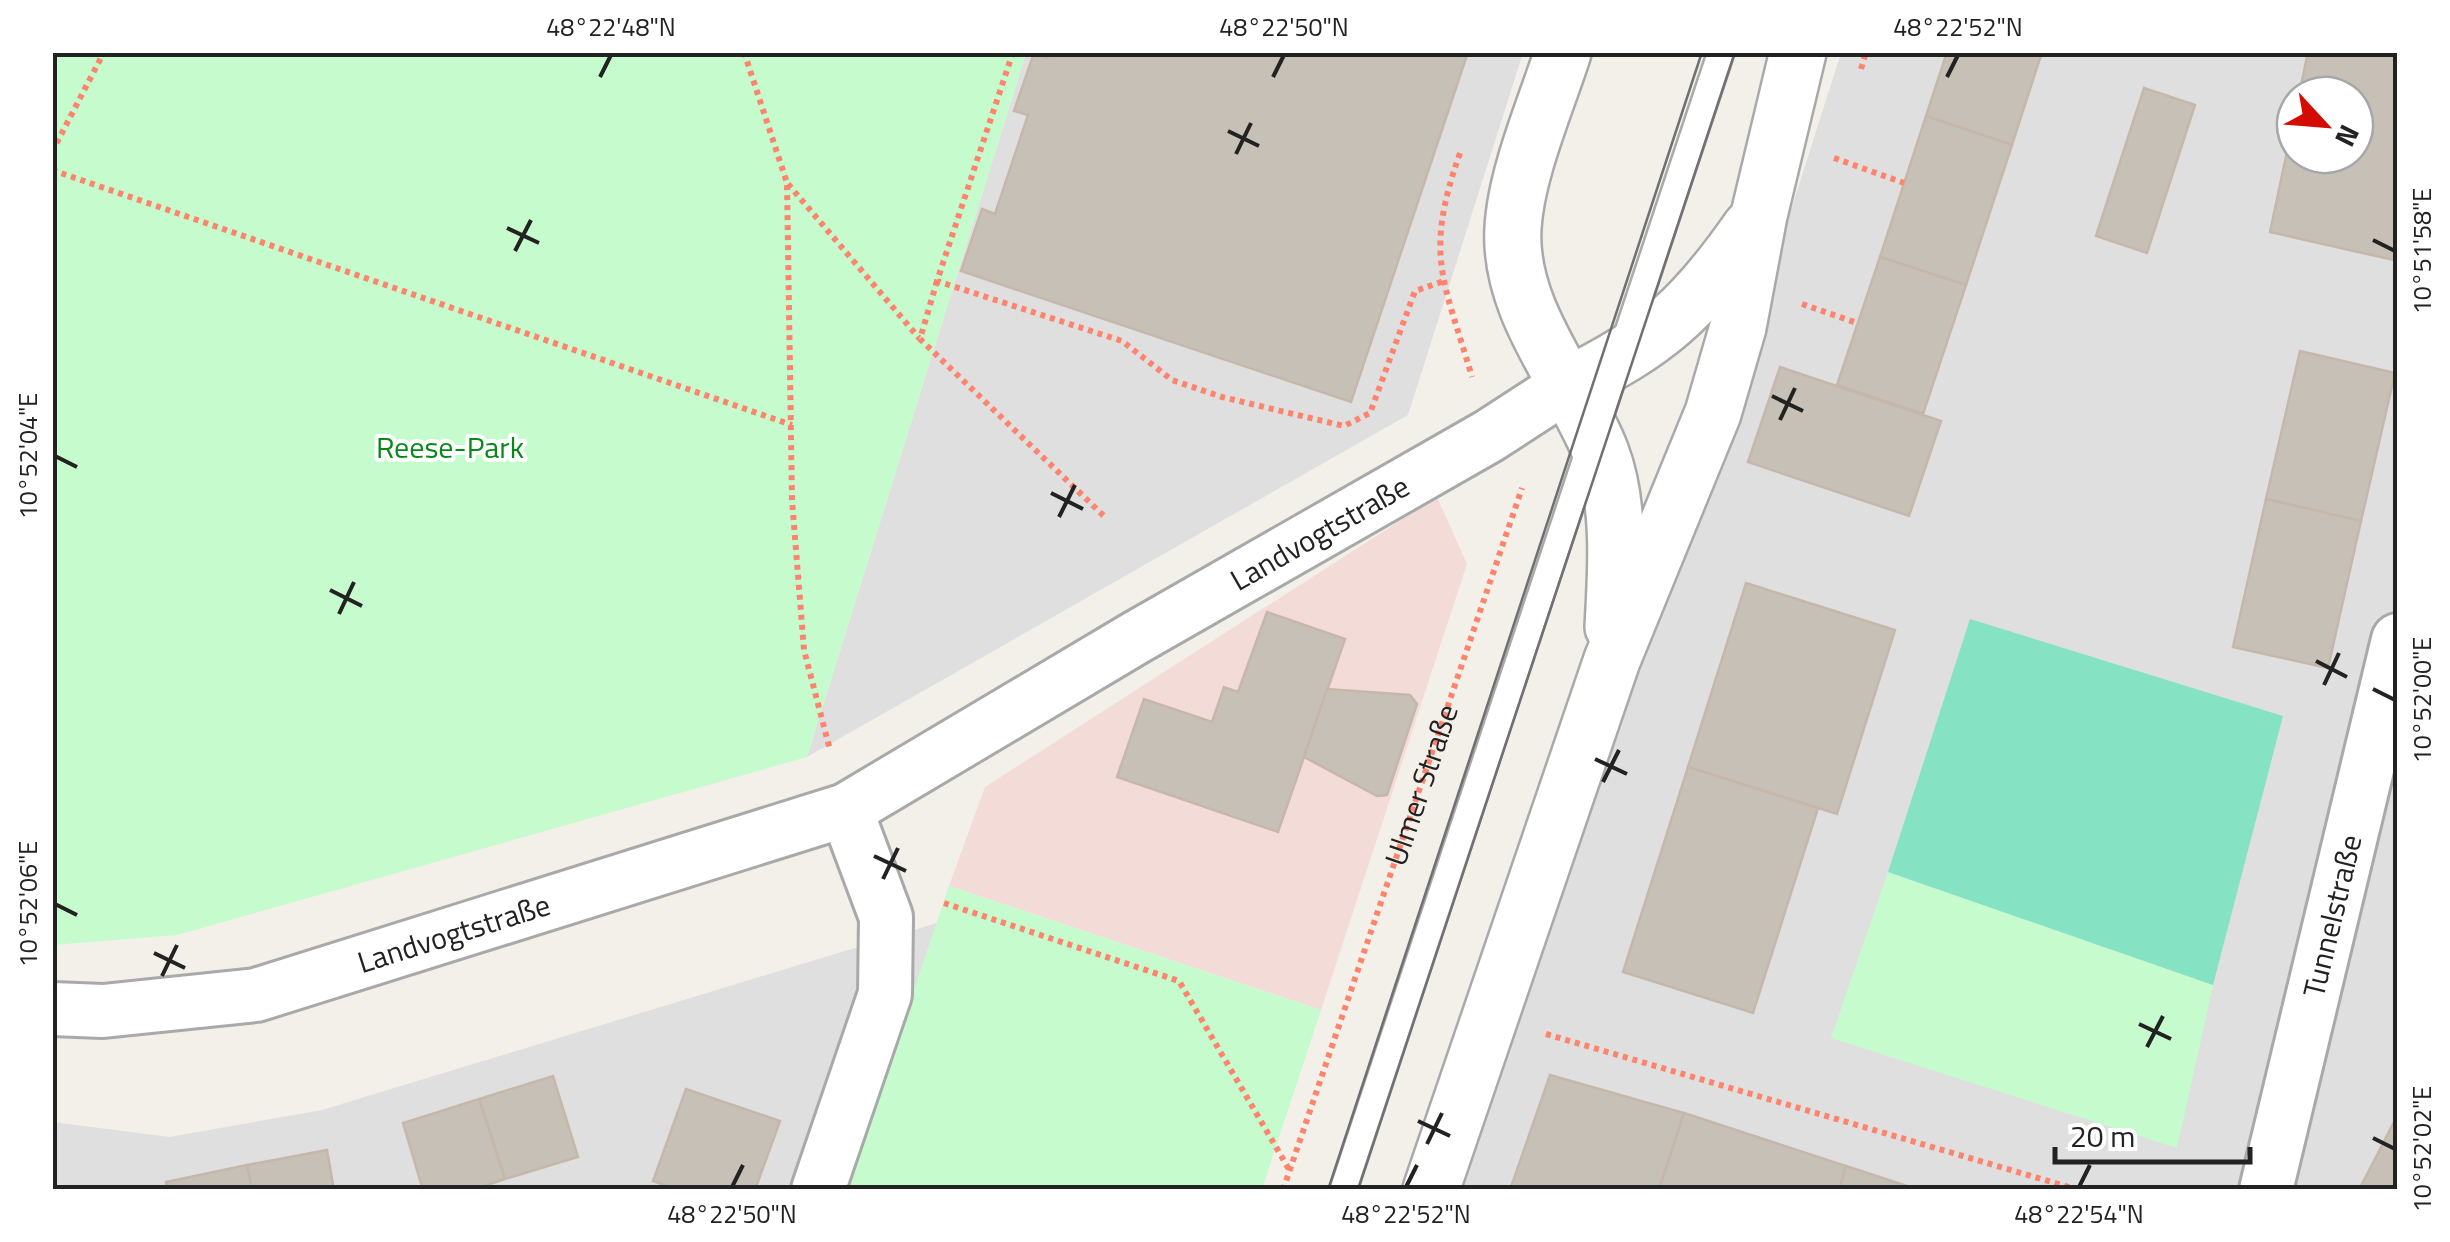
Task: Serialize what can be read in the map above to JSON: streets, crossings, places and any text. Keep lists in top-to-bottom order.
{
  "streets": {
    "street": ["Landvogtstraße", "Tunnelstraße"],
    "path": ["Ulmer Straße"]
  },
  "parks": ["Reese-Park"],
  "scale_bar": "20 m",
  "north": "bottom right",
  "coordinates": [
    "48°22'48\"N",
    "48°22'50\"N",
    "48°22'52\"N",
    "10°51'58\"E",
    "10°52'04\"E",
    "10°52'00\"E",
    "10°52'06\"E",
    "10°52'02\"E",
    "48°22'54\"N"
  ]
}
